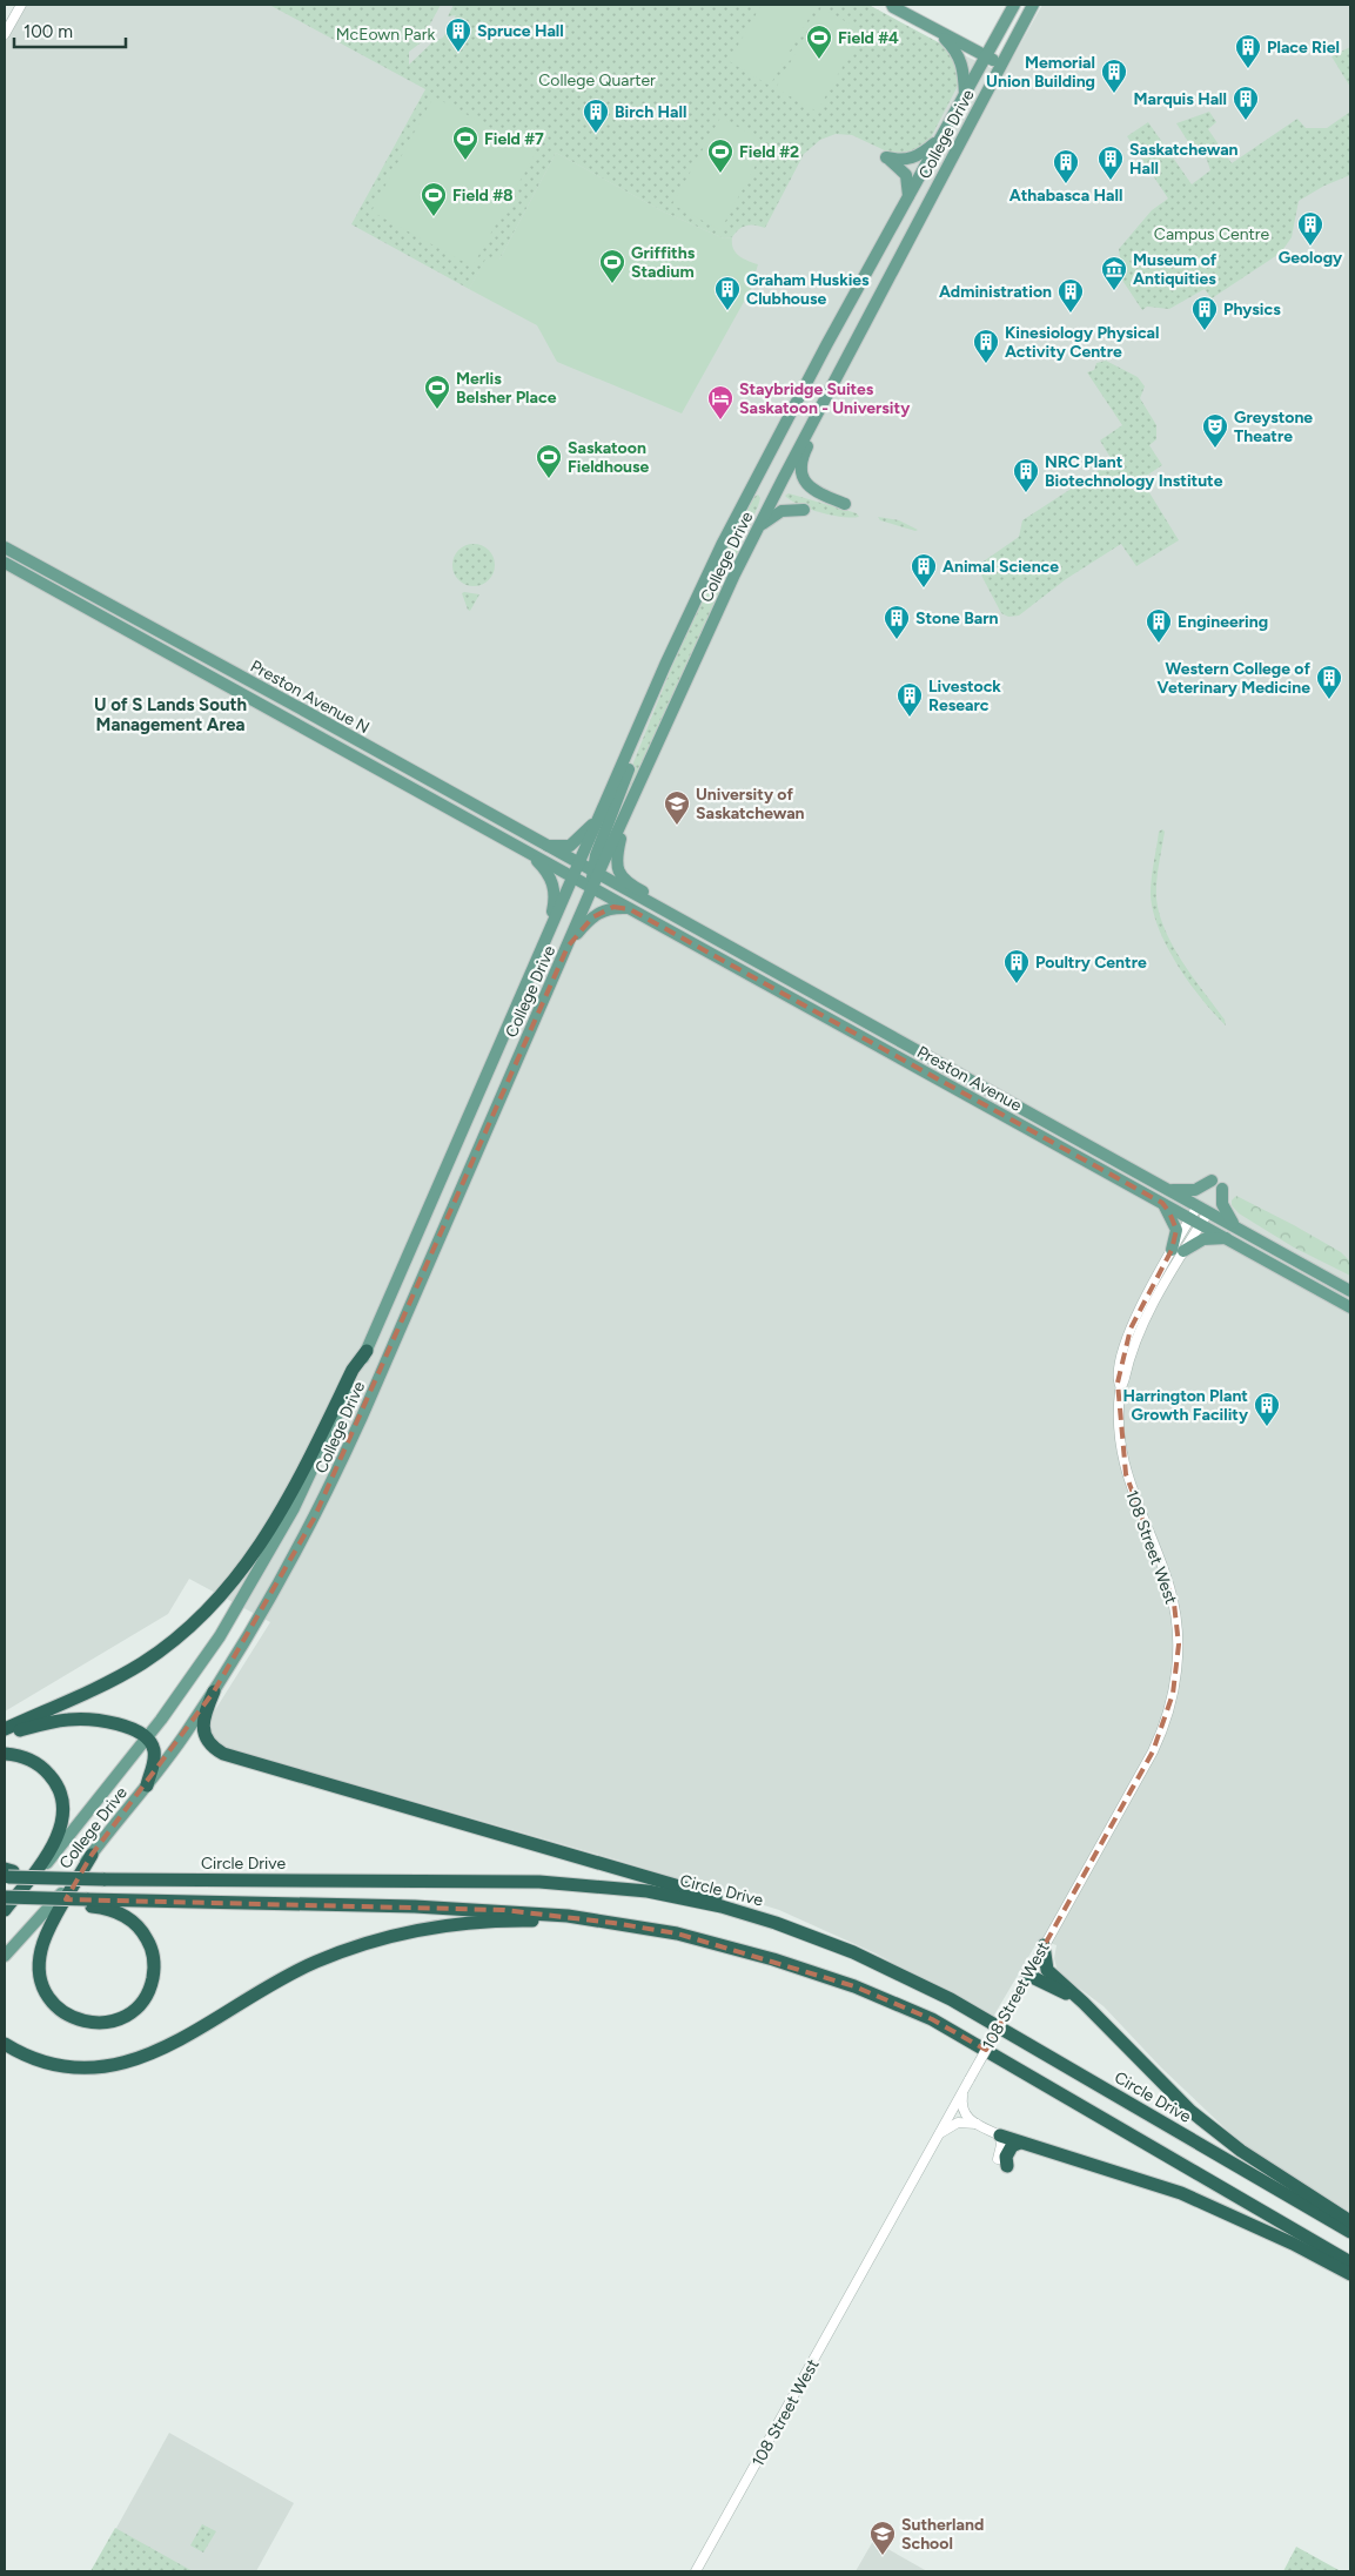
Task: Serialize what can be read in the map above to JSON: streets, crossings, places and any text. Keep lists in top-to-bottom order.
{
  "streets": {
    "highway": ["Circle Drive"],
    "main road": ["College Drive", "Preston Avenue N", "Preston Avenue"],
    "street": ["108 Street West"]
  },
  "crossings": [
    ["College Drive", "Preston Avenue N"],
    ["College Drive", "Preston Avenue"],
    ["Preston Avenue N", "Preston Avenue"],
    ["Preston Avenue", "108 Street West"]
  ],
  "districts": ["U of S Lands South Management Area"],
  "parks": ["McEown Park", "College Quarter", "Campus Centre"],
  "places": {
    "building": [
      "Spruce Hall",
      "Place Riel",
      "Memorial Union Building",
      "Marquis Hall",
      "Birch Hall",
      "Saskatchewan Hall",
      "Athabasca Hall",
      "Geology",
      "Graham Huskies Clubhouse",
      "Administration",
      "Physics",
      "Kinesiology Physical Activity Centre",
      "NRC Plant Biotechnology Institute",
      "Animal Science",
      "Stone Barn",
      "Engineering",
      "Western College of Veterinary Medicine",
      "Livestock Researc",
      "Poultry Centre",
      "Harrington Plant Growth Facility"
    ],
    "sports": [
      "Field #4",
      "Field #7",
      "Field #2",
      "Field #8",
      "Griffiths Stadium",
      "Merlis Belsher Place",
      "Saskatoon Fieldhouse"
    ],
    "museum": ["Museum of Antiquities"],
    "hotel": ["Staybridge Suites Saskatoon - University"],
    "theatre": ["Greystone Theatre"],
    "school or university": ["University of Saskatchewan", "Sutherland School"]
  },
  "scale_bar": "100 m"
}
